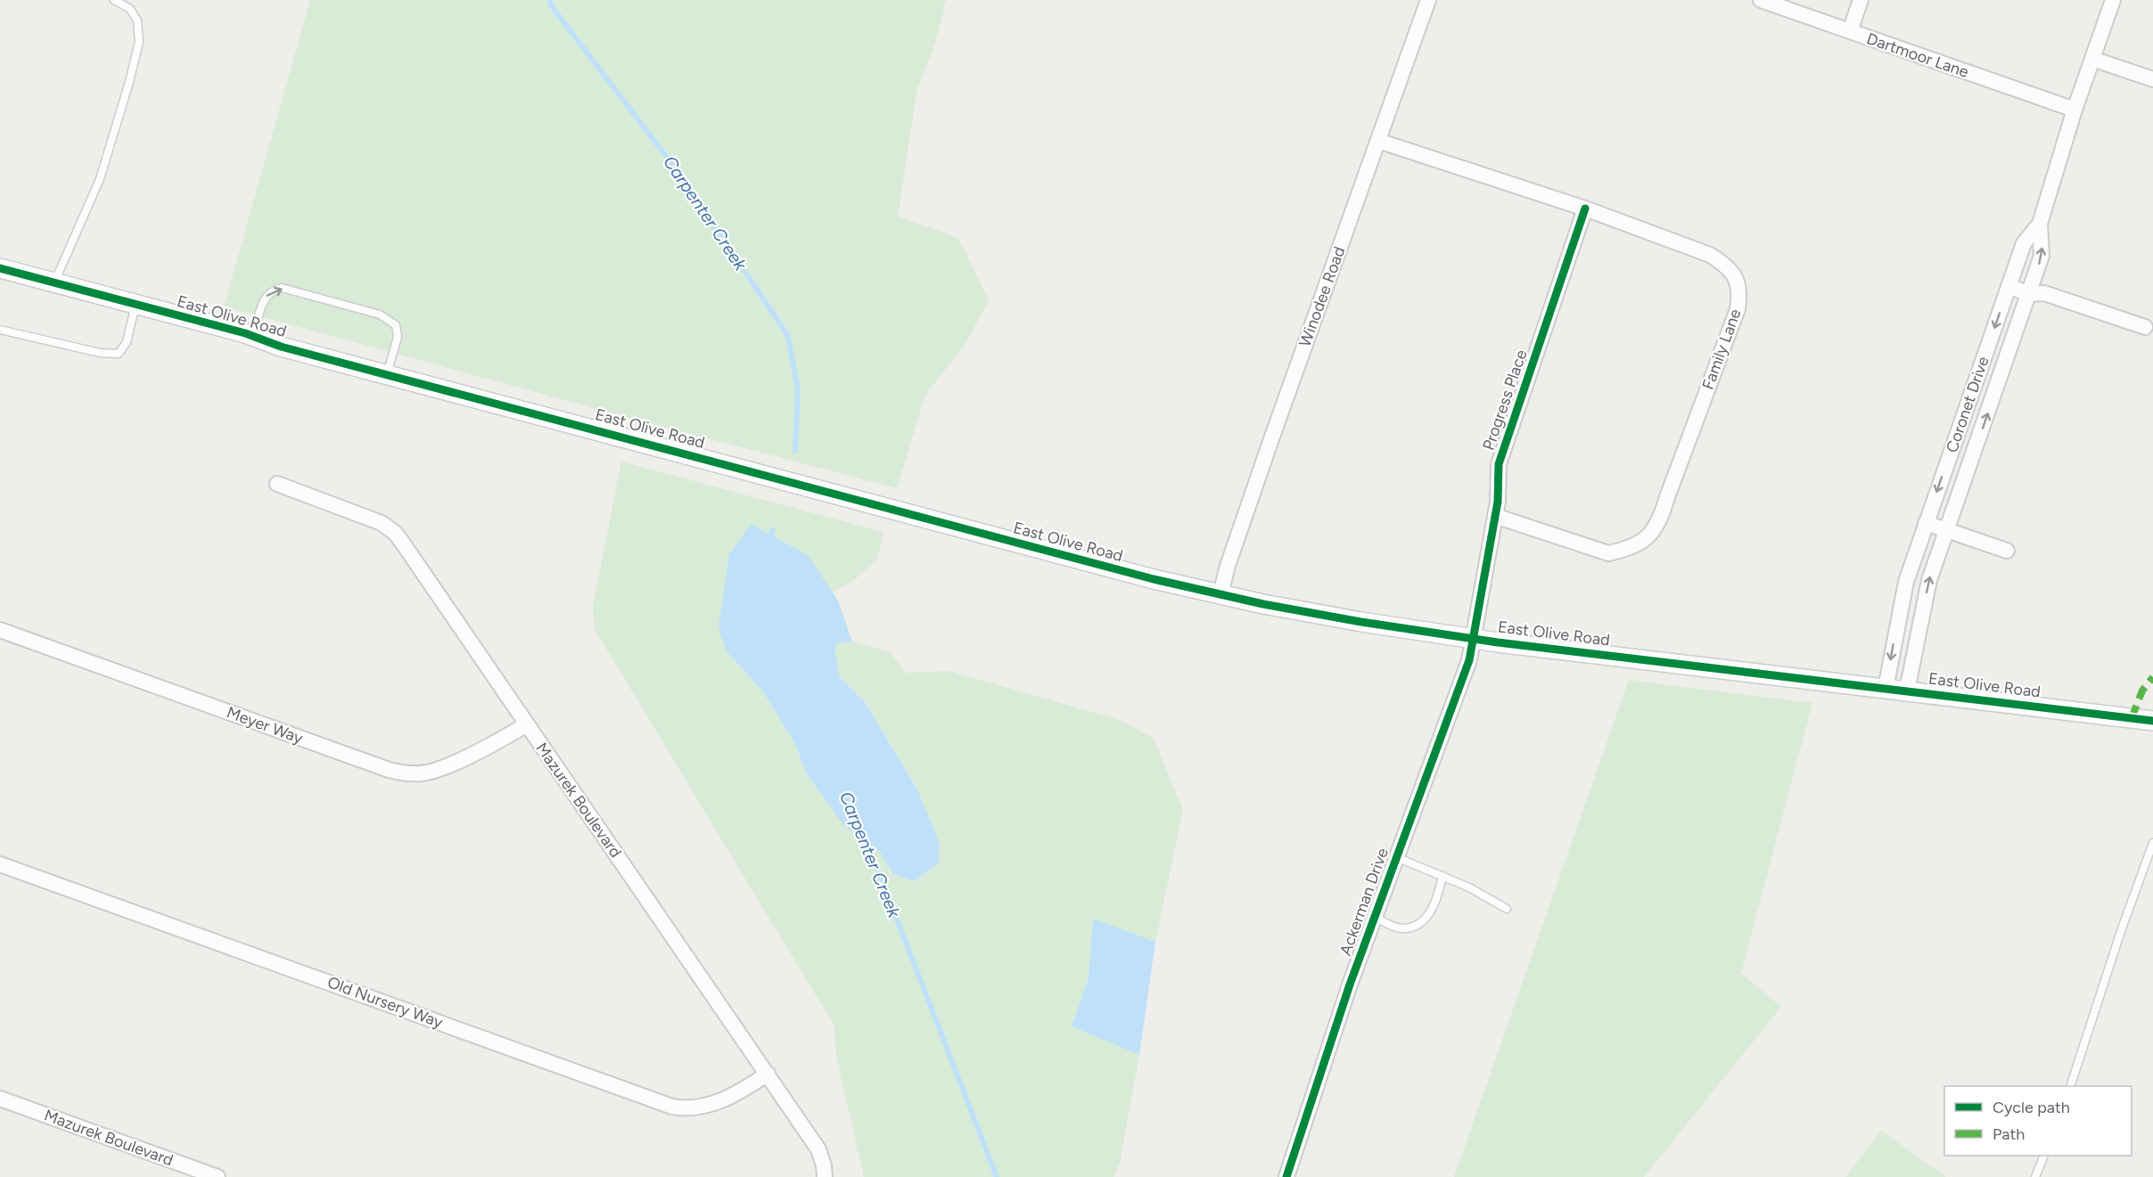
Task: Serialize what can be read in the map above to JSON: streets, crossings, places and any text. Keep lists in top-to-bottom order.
{
  "streets": {
    "street": [
      "Dartmoor Lane",
      "Winodee Road",
      "East Olive Road",
      "Family Lane",
      "Progress Place",
      "Coronet Drive",
      "Meyer Way",
      "Mazurek Boulevard",
      "Ackerman Drive",
      "Old Nursery Way"
    ]
  },
  "crossings": [
    ["Dartmoor Lane", "Coronet Drive"],
    ["Winodee Road", "East Olive Road"],
    ["Winodee Road", "Family Lane"],
    ["East Olive Road", "Progress Place"],
    ["East Olive Road", "Coronet Drive"],
    ["East Olive Road", "Ackerman Drive"],
    ["Family Lane", "Progress Place"],
    ["Progress Place", "Ackerman Drive"],
    ["Meyer Way", "Mazurek Boulevard"],
    ["Mazurek Boulevard", "Old Nursery Way"]
  ],
  "water": ["Carpenter Creek"],
  "legend": ["Cycle path", "Path"]
}
